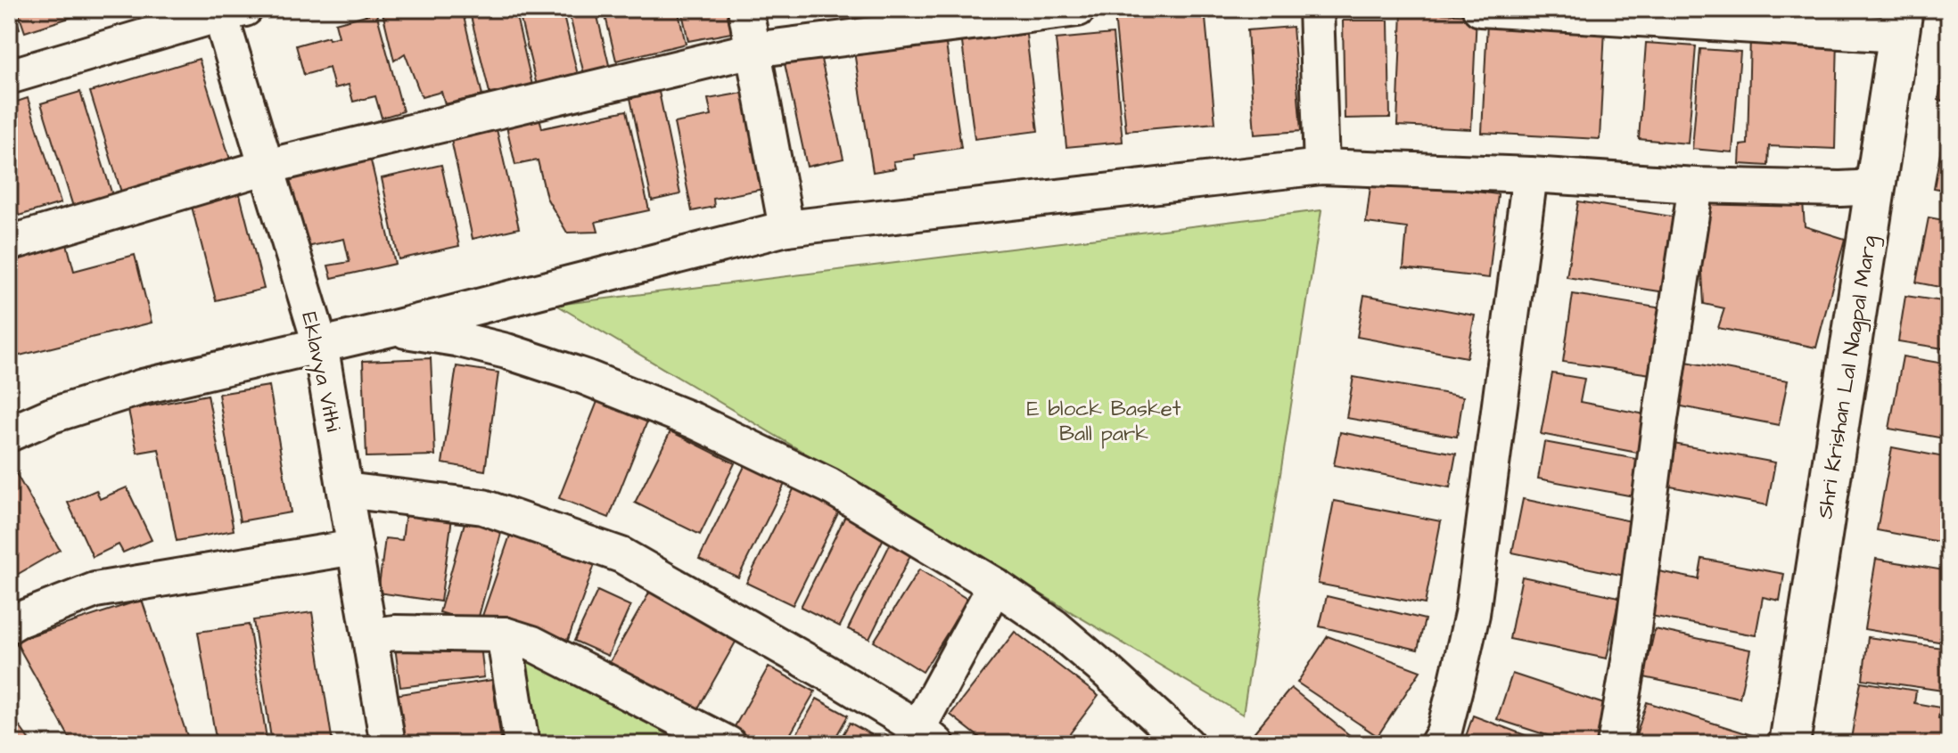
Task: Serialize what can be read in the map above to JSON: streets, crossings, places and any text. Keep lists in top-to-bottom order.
{
  "streets": {
    "street": ["Eklavya Vithi", "Shri Krishan Lal Nagpal Marg"]
  },
  "parks": ["E block Basket Ball park"]
}
